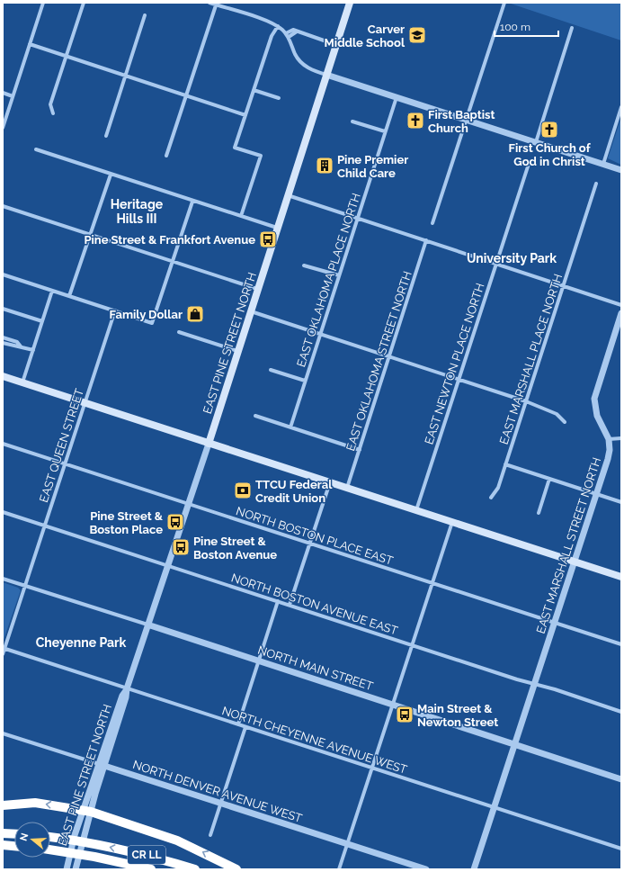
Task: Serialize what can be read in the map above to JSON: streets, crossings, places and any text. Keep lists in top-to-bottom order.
{
  "streets": {
    "highway": ["CR LL"],
    "main road": ["EAST PINE STREET NORTH"],
    "street": [
      "EAST OKLAHOMA PLACE NORTH",
      "EAST MARSHALL PLACE NORTH",
      "EAST OKLAHOMA STREET NORTH",
      "EAST NEWTON PLACE NORTH",
      "EAST QUEEN STREET",
      "NORTH BOSTON PLACE EAST",
      "EAST MARSHALL STREET NORTH",
      "NORTH BOSTON AVENUE EAST",
      "NORTH MAIN STREET",
      "NORTH CHEYENNE AVENUE WEST",
      "NORTH DENVER AVENUE WEST"
    ]
  },
  "crossings": [
    ["EAST PINE STREET NORTH", "NORTH BOSTON PLACE EAST"],
    ["EAST PINE STREET NORTH", "NORTH BOSTON AVENUE EAST"],
    ["EAST PINE STREET NORTH", "NORTH MAIN STREET"],
    ["EAST PINE STREET NORTH", "NORTH CHEYENNE AVENUE WEST"],
    ["EAST PINE STREET NORTH", "NORTH DENVER AVENUE WEST"],
    ["EAST QUEEN STREET", "NORTH BOSTON PLACE EAST"],
    ["EAST QUEEN STREET", "NORTH BOSTON AVENUE EAST"],
    ["EAST QUEEN STREET", "NORTH MAIN STREET"],
    ["EAST QUEEN STREET", "NORTH CHEYENNE AVENUE WEST"],
    ["NORTH BOSTON PLACE EAST", "EAST MARSHALL STREET NORTH"],
    ["EAST MARSHALL STREET NORTH", "NORTH BOSTON AVENUE EAST"],
    ["EAST MARSHALL STREET NORTH", "NORTH MAIN STREET"],
    ["EAST MARSHALL STREET NORTH", "NORTH CHEYENNE AVENUE WEST"]
  ],
  "districts": ["Heritage Hills III", "University Park", "Cheyenne Park"],
  "places": {
    "school or university": ["Carver Middle School"],
    "church": ["First Baptist Church", "First Church of God in Christ"],
    "building": ["Pine Premier Child Care"],
    "bus stop": [
      "Pine Street & Frankfort Avenue",
      "Pine Street & Boston Place",
      "Pine Street & Boston Avenue",
      "Main Street & Newton Street"
    ],
    "shop": ["Family Dollar"],
    "bank": ["TTCU Federal Credit Union"]
  },
  "scale_bar": "100 m",
  "north": "left"
}
